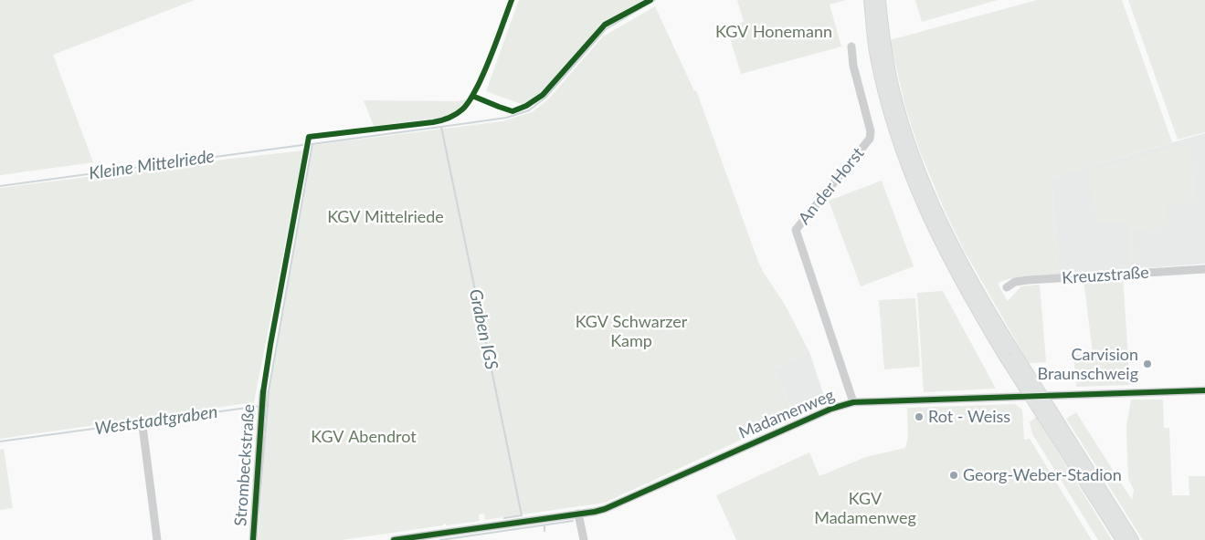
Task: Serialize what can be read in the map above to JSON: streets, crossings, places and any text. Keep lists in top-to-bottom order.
{
  "streets": {
    "street": [
      "An der Horst",
      "Kreuzstraße",
      "Madamenweg",
      "Strombeckstraße"
    ]
  },
  "crossings": [
    ["An der Horst", "Madamenweg"]
  ],
  "water": ["Kleine Mittelriede", "Graben IGS", "Weststadtgraben"],
  "parks": [
    "KGV Honemann",
    "KGV Mittelriede",
    "KGV Schwarzer Kamp",
    "KGV Abendrot",
    "KGV Madamenweg"
  ],
  "places": ["Carvision Braunschweig", "Rot - Weiss", "Georg-Weber-Stadion"]
}
